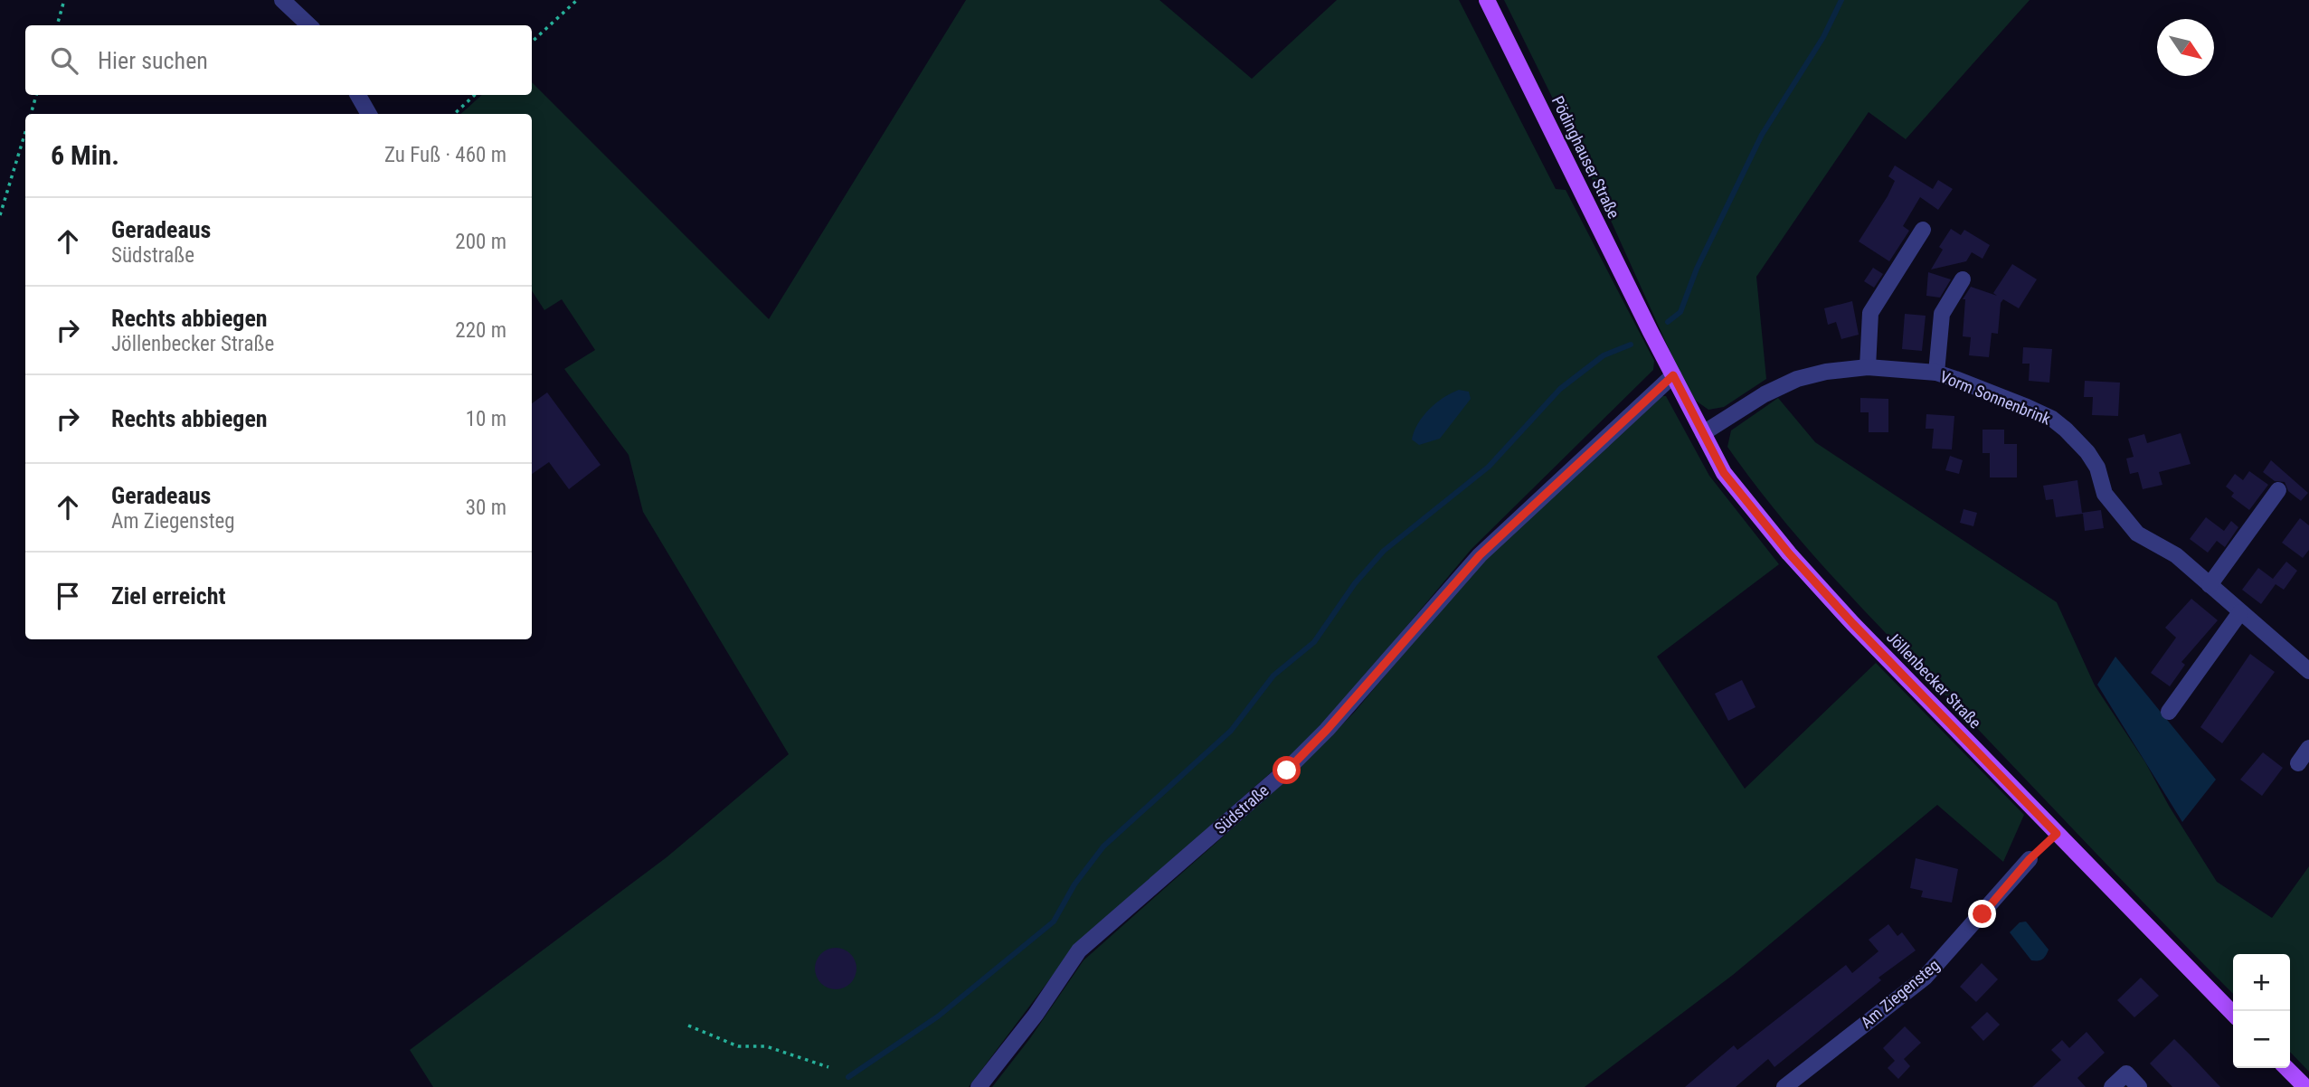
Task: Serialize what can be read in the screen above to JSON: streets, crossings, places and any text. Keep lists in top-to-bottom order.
{
  "streets": {
    "main road": ["Pödinghauser Straße", "Jöllenbecker Straße"],
    "street": ["Vorm Sonnenbrink", "Südstraße", "Am Ziegensteg"]
  },
  "crossings": [
    ["Pödinghauser Straße", "Jöllenbecker Straße"],
    ["Vorm Sonnenbrink", "Jöllenbecker Straße"],
    ["Jöllenbecker Straße", "Südstraße"]
  ],
  "north": "bottom right",
  "page": {
    "search": "Hier suchen",
    "heading": ["6 Min.", "Zu Fuß · 460 m"],
    "list": [
      ["Geradeaus", "Südstraße", "200 m"],
      ["Rechts abbiegen", "Jöllenbecker Straße", "220 m"],
      ["Rechts abbiegen", "10 m"],
      ["Geradeaus", "Am Ziegensteg", "30 m"],
      "Ziel erreicht"
    ],
    "map_buttons": ["+", "−"]
  }
}
